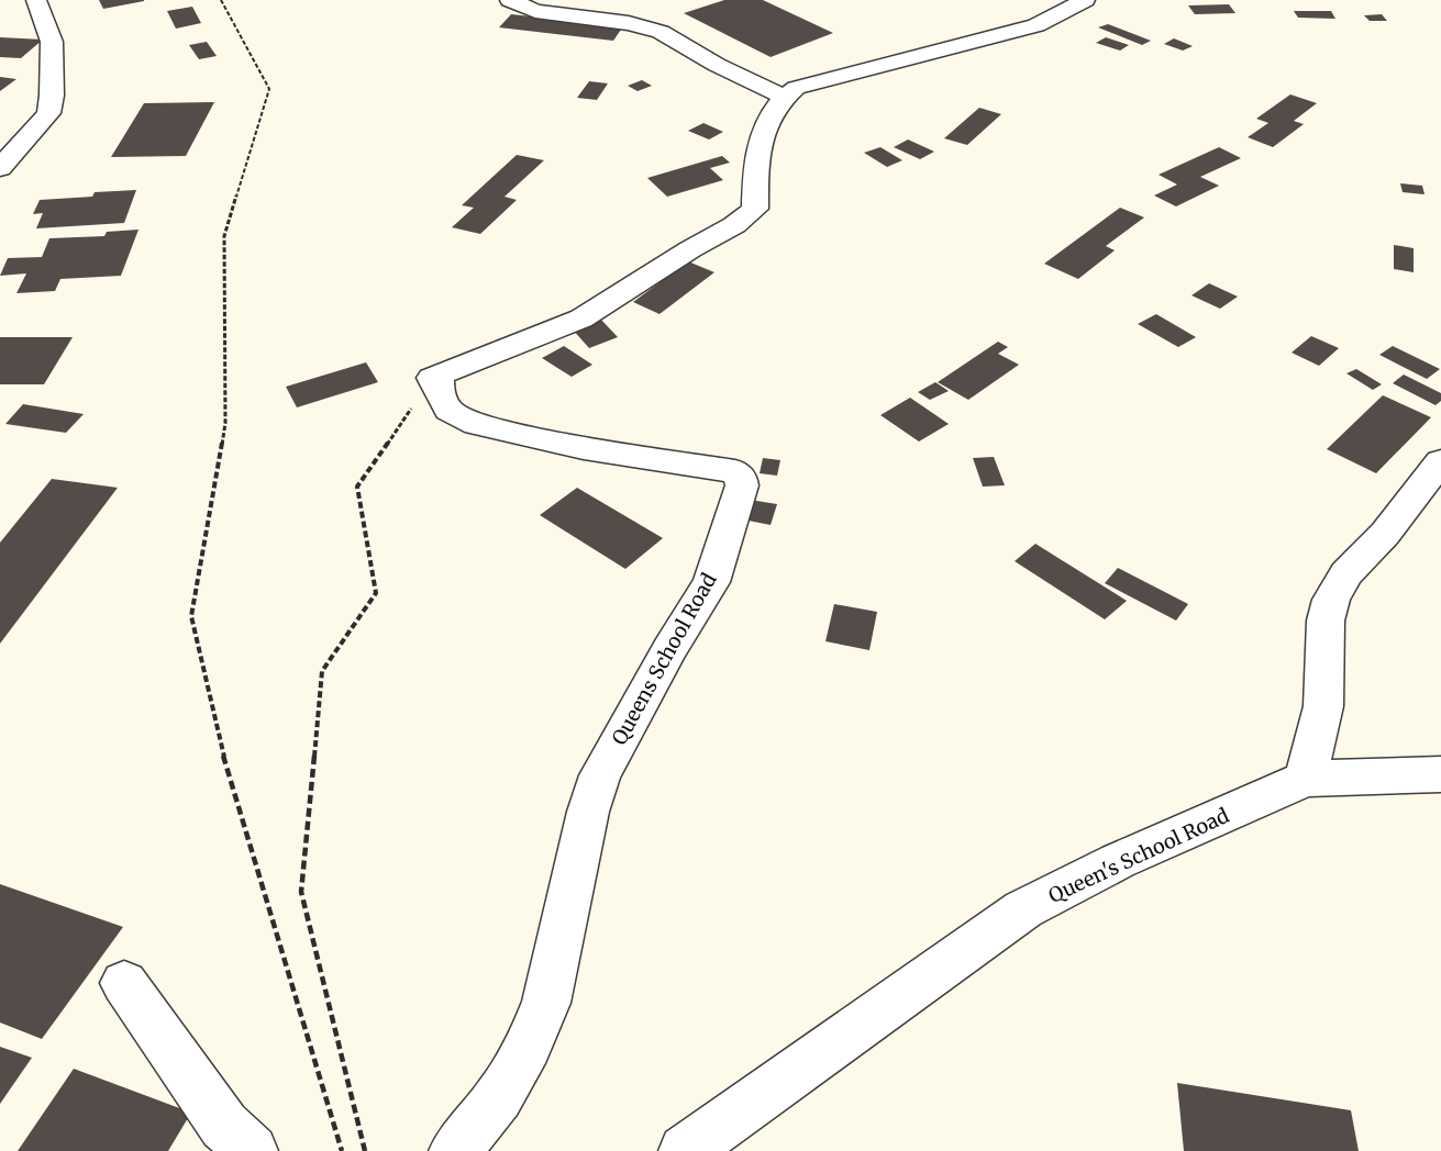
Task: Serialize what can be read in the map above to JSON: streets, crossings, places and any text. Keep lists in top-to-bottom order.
{
  "streets": {
    "street": ["Queens School Road", "Queen's School Road"]
  }
}
